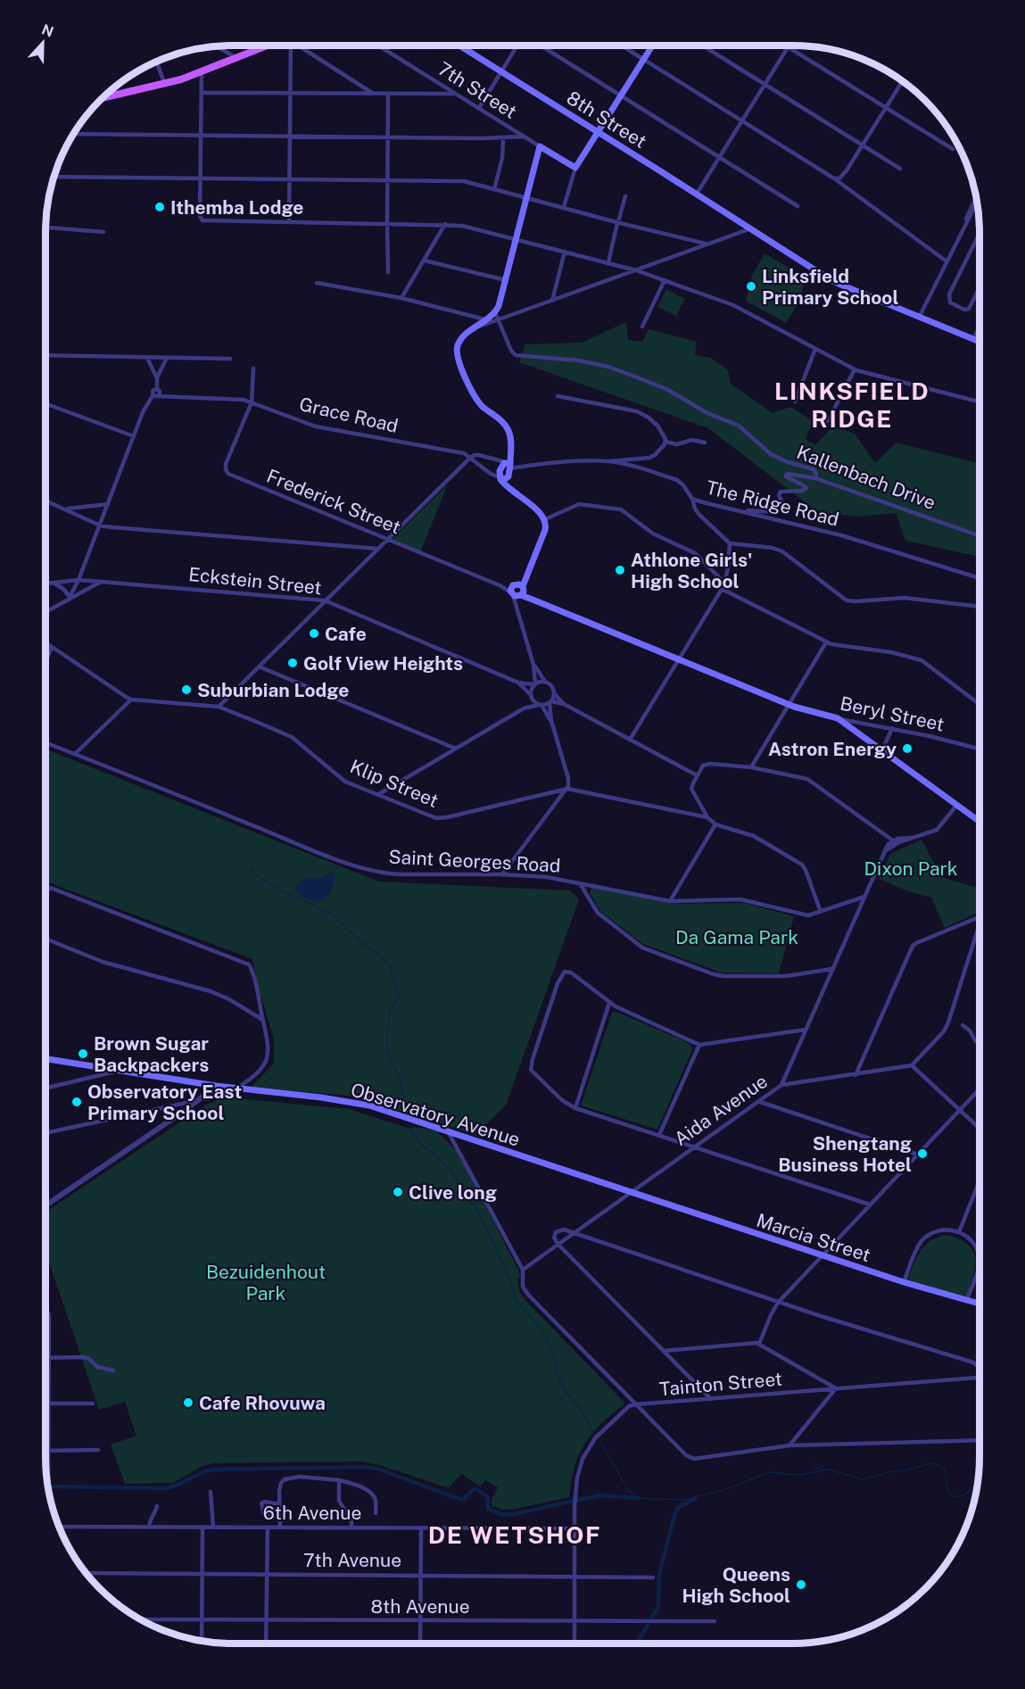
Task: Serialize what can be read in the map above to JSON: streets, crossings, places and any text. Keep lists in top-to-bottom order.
{
  "streets": {
    "main road": [
      "7th Street",
      "8th Street",
      "Grace Road",
      "Frederick Street",
      "Beryl Street",
      "Observatory Avenue",
      "Marcia Street"
    ],
    "street": [
      "Kallenbach Drive",
      "The Ridge Road",
      "Eckstein Street",
      "Klip Street",
      "Saint Georges Road",
      "Aida Avenue",
      "Tainton Street",
      "6th Avenue",
      "7th Avenue",
      "8th Avenue"
    ]
  },
  "crossings": [
    ["Grace Road", "Frederick Street"],
    ["Frederick Street", "Beryl Street"],
    ["Saint Georges Road", "Aida Avenue"],
    ["Aida Avenue", "Observatory Avenue"],
    ["Aida Avenue", "Marcia Street"],
    ["Aida Avenue", "Tainton Street"],
    ["Observatory Avenue", "Marcia Street"],
    ["Observatory Avenue", "Tainton Street"]
  ],
  "districts": ["LINKSFIELD RIDGE", "DE WETSHOF"],
  "parks": ["Dixon Park", "Da Gama Park", "Bezuidenhout Park"],
  "places": [
    "Ithemba Lodge",
    "Linksfield Primary School",
    "Athlone Girls' High School",
    "Cafe",
    "Golf View Heights",
    "Suburbian Lodge",
    "Astron Energy",
    "Brown Sugar Backpackers",
    "Observatory East Primary School",
    "Shengtang Business Hotel",
    "Clive long",
    "Cafe Rhovuwa",
    "Queens High School"
  ],
  "north": "top"
}
